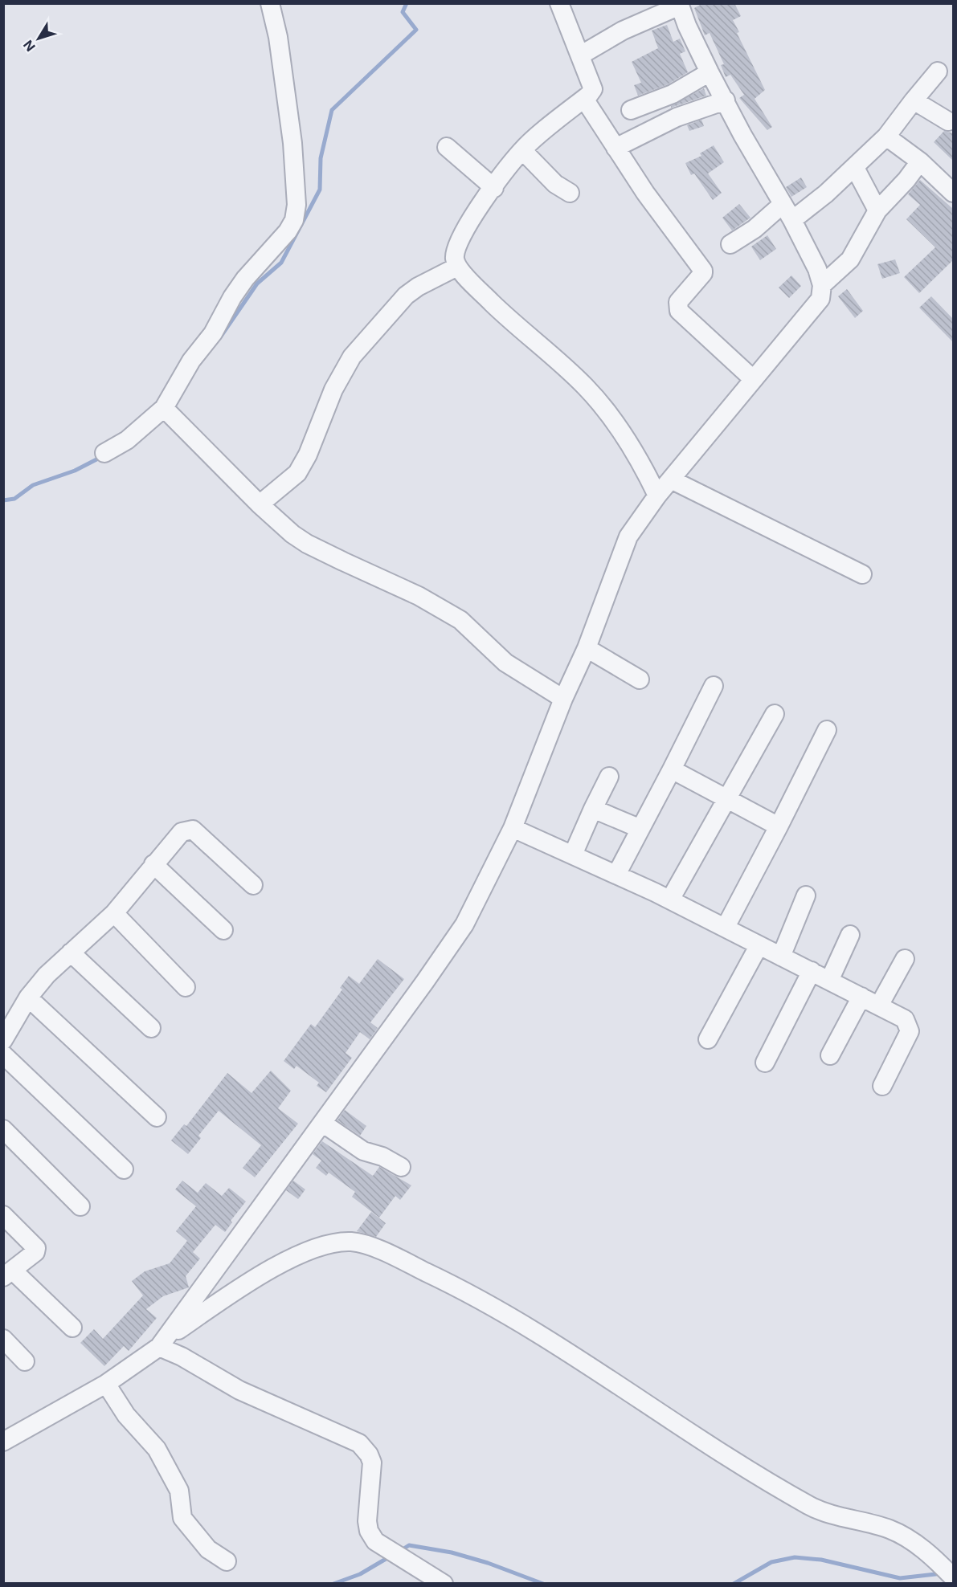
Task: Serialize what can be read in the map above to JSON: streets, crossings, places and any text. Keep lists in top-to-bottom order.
{
  "north": "bottom left"
}
